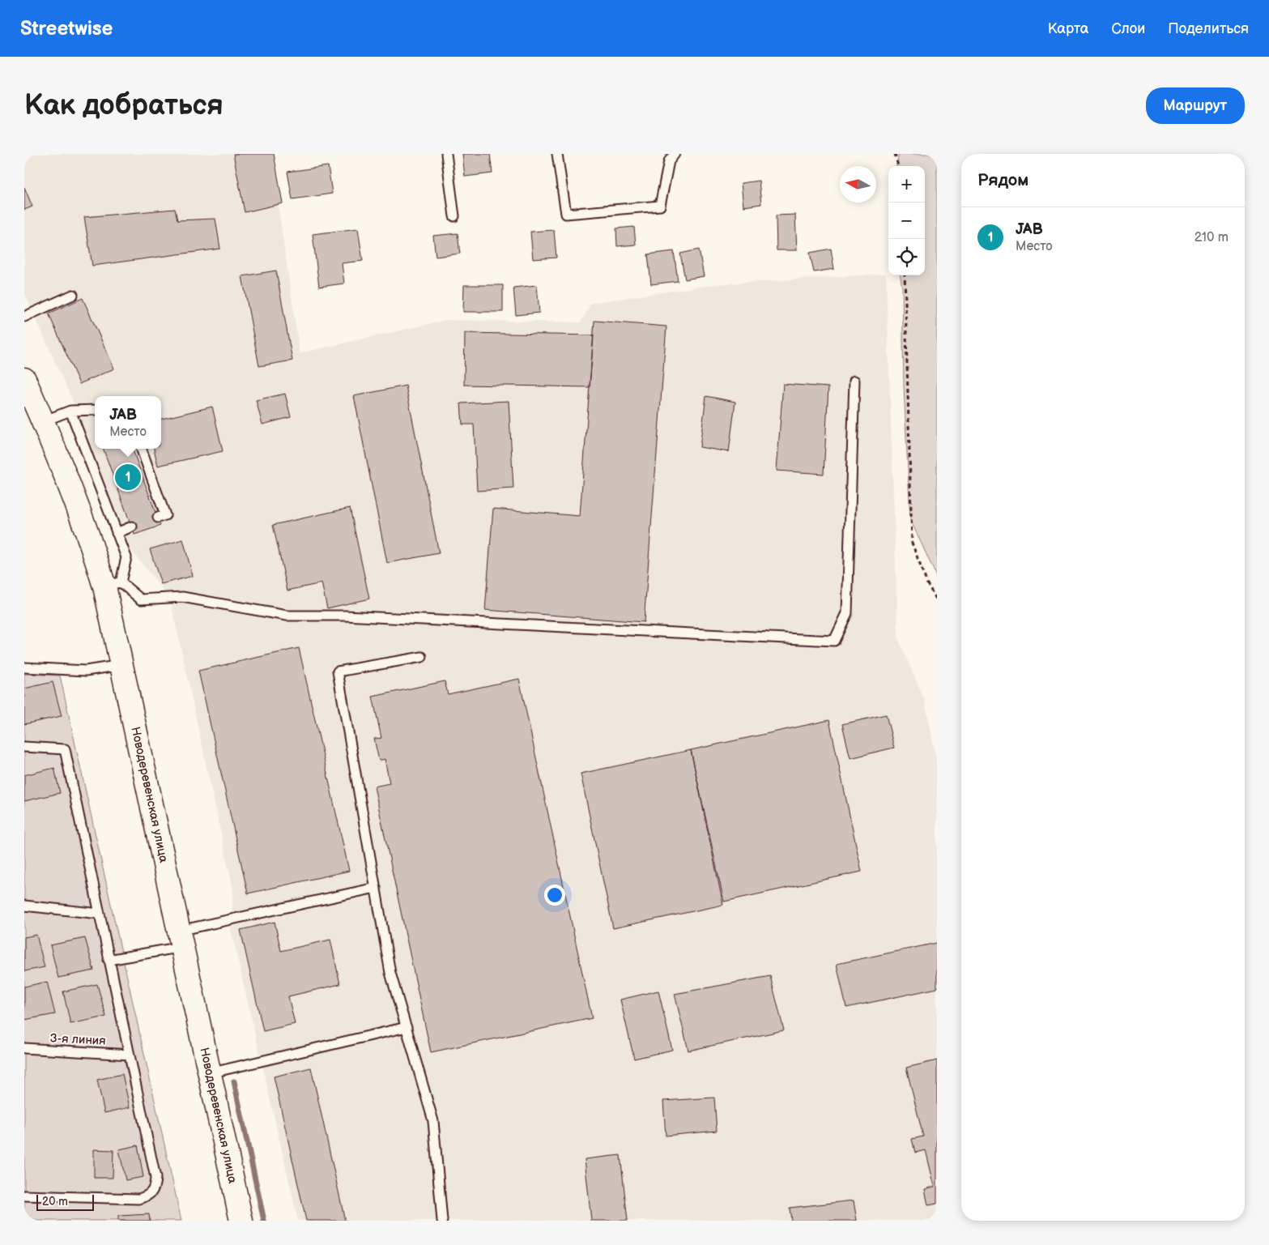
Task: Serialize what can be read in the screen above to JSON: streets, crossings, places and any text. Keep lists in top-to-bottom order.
{
  "streets": {
    "main road": ["Новодеревенская улица"],
    "lane": ["3-я линия"]
  },
  "scale_bar": "20 m",
  "north": "left",
  "page": {
    "header": "Streetwise",
    "nav": ["Карта", "Слои", "Поделиться"],
    "buttons": "Маршрут",
    "title": "Как добраться",
    "heading": "Рядом",
    "map_buttons": ["+", "−"],
    "list": [
      {
        "mark": "1",
        "name": "JAB",
        "note": "Место",
        "value": "210 m"
      }
    ],
    "popup": ["JAB", "Место"],
    "pins": "1",
    "scale": "20 m"
  }
}
